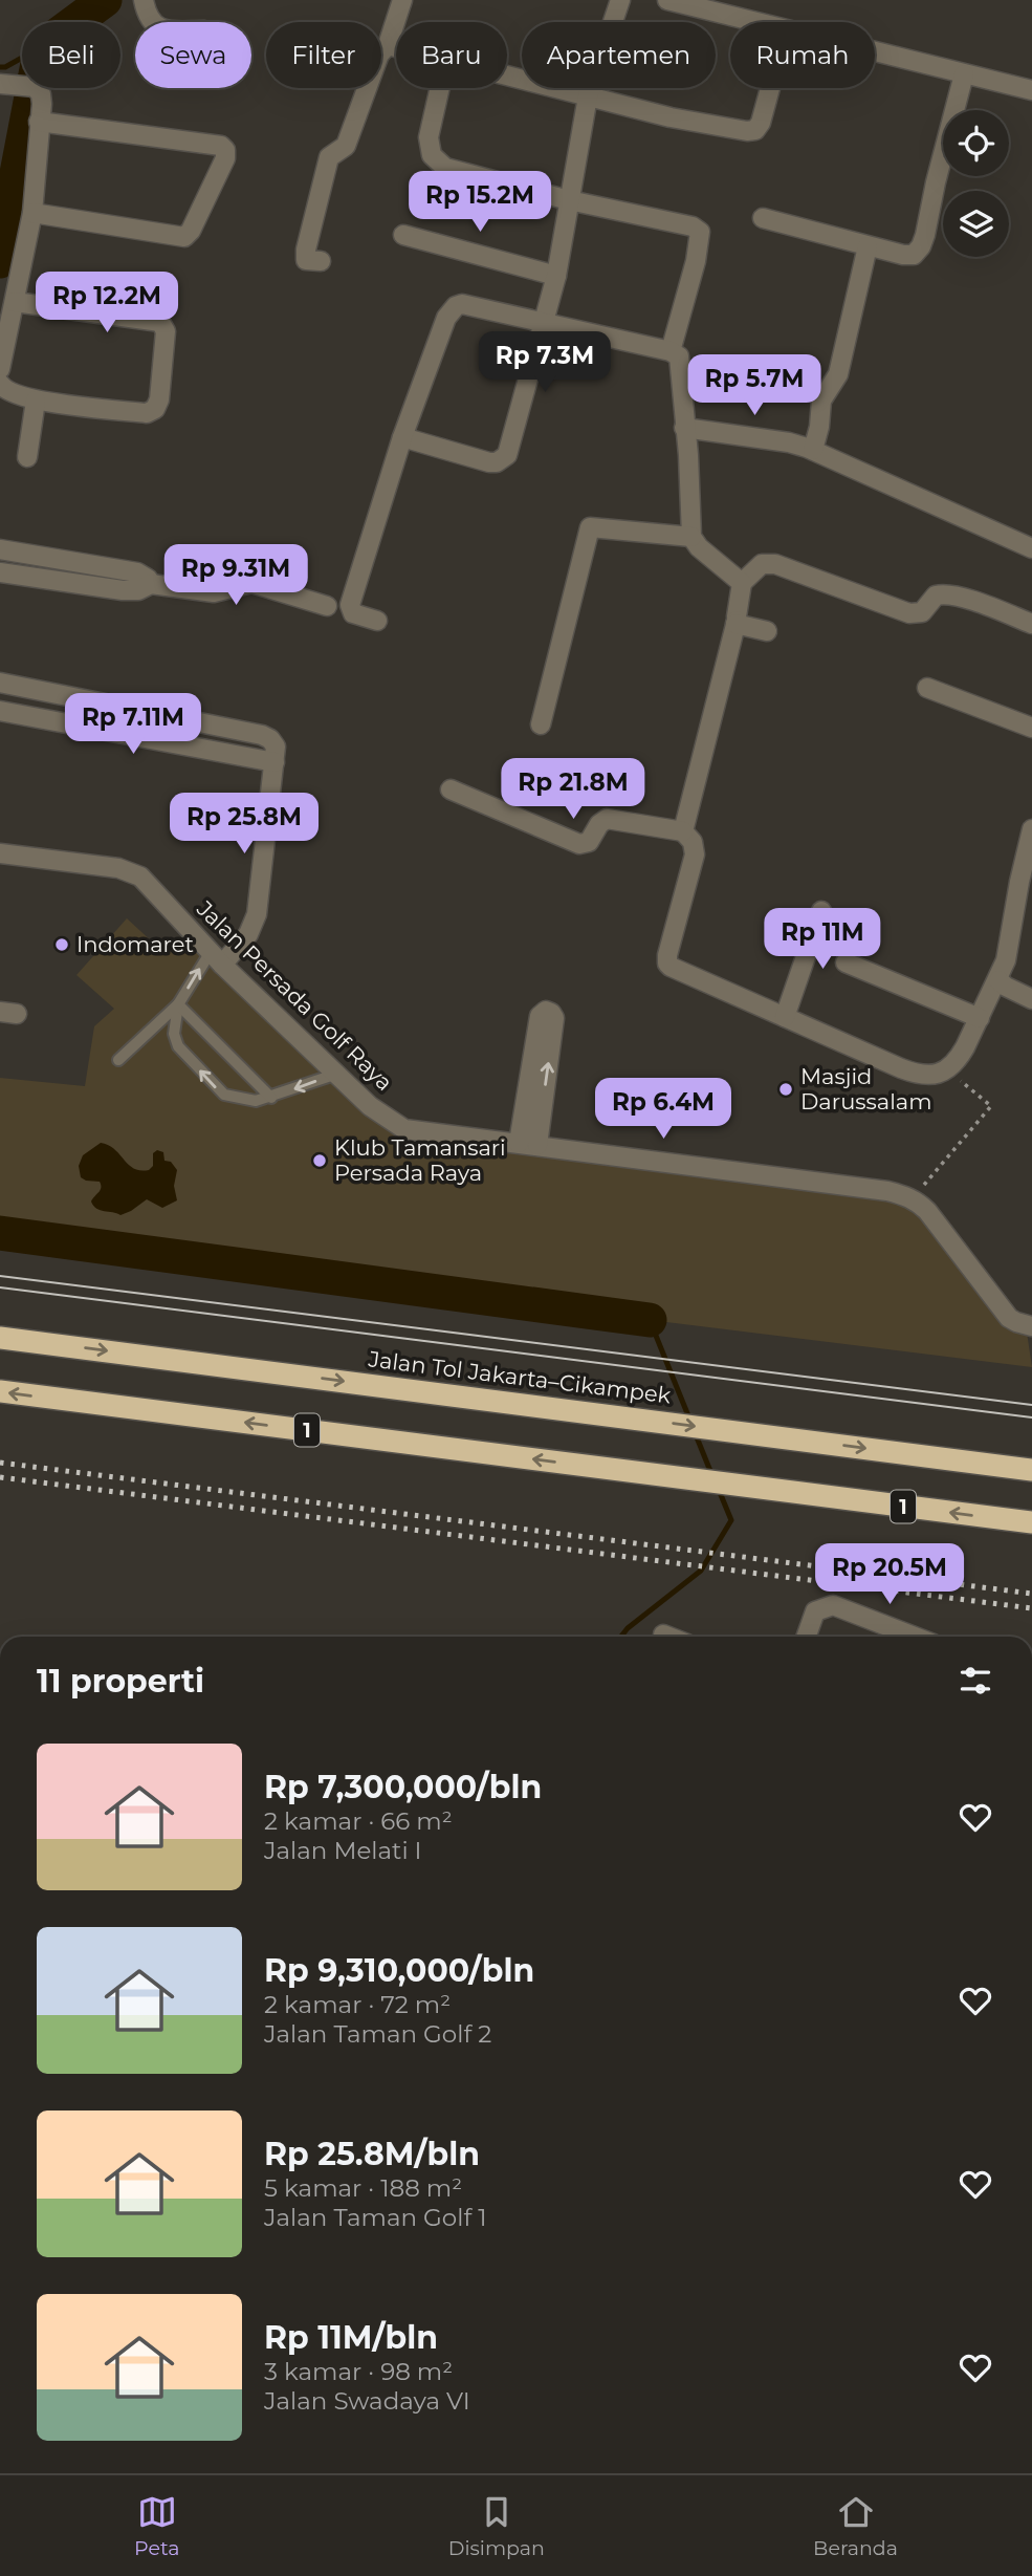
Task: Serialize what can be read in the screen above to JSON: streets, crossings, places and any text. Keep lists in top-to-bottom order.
{
  "streets": {
    "highway": ["Jalan Tol Jakarta–Cikampek", "1"],
    "street": ["Jalan Persada Golf Raya"]
  },
  "places": ["Indomaret", "Masjid Darussalam", "Klub Tamansari Persada Raya"],
  "page": {
    "chip": [
      "Beli",
      "Sewa",
      "Filter",
      "Baru",
      "Apartemen",
      "Rumah"
    ],
    "price": [
      "Rp 15.2M",
      "Rp 12.2M",
      "Rp 7.3M",
      "Rp 5.7M",
      "Rp 9.31M",
      "Rp 7.11M",
      "Rp 21.8M",
      "Rp 25.8M",
      "Rp 11M",
      "Rp 6.4M",
      "Rp 20.5M"
    ],
    "heading": "11 properti",
    "list": [
      {
        "name": "Rp 7,300,000/bln",
        "note": "2 kamar · 66 m² · Jalan Melati I"
      },
      {
        "name": "Rp 9,310,000/bln",
        "note": "2 kamar · 72 m² · Jalan Taman Golf 2"
      },
      {
        "name": "Rp 25.8M/bln",
        "note": "5 kamar · 188 m² · Jalan Taman Golf 1"
      },
      {
        "name": "Rp 11M/bln",
        "note": "3 kamar · 98 m² · Jalan Swadaya VI"
      }
    ],
    "tabs": ["Peta", "Disimpan", "Beranda"]
  }
}
